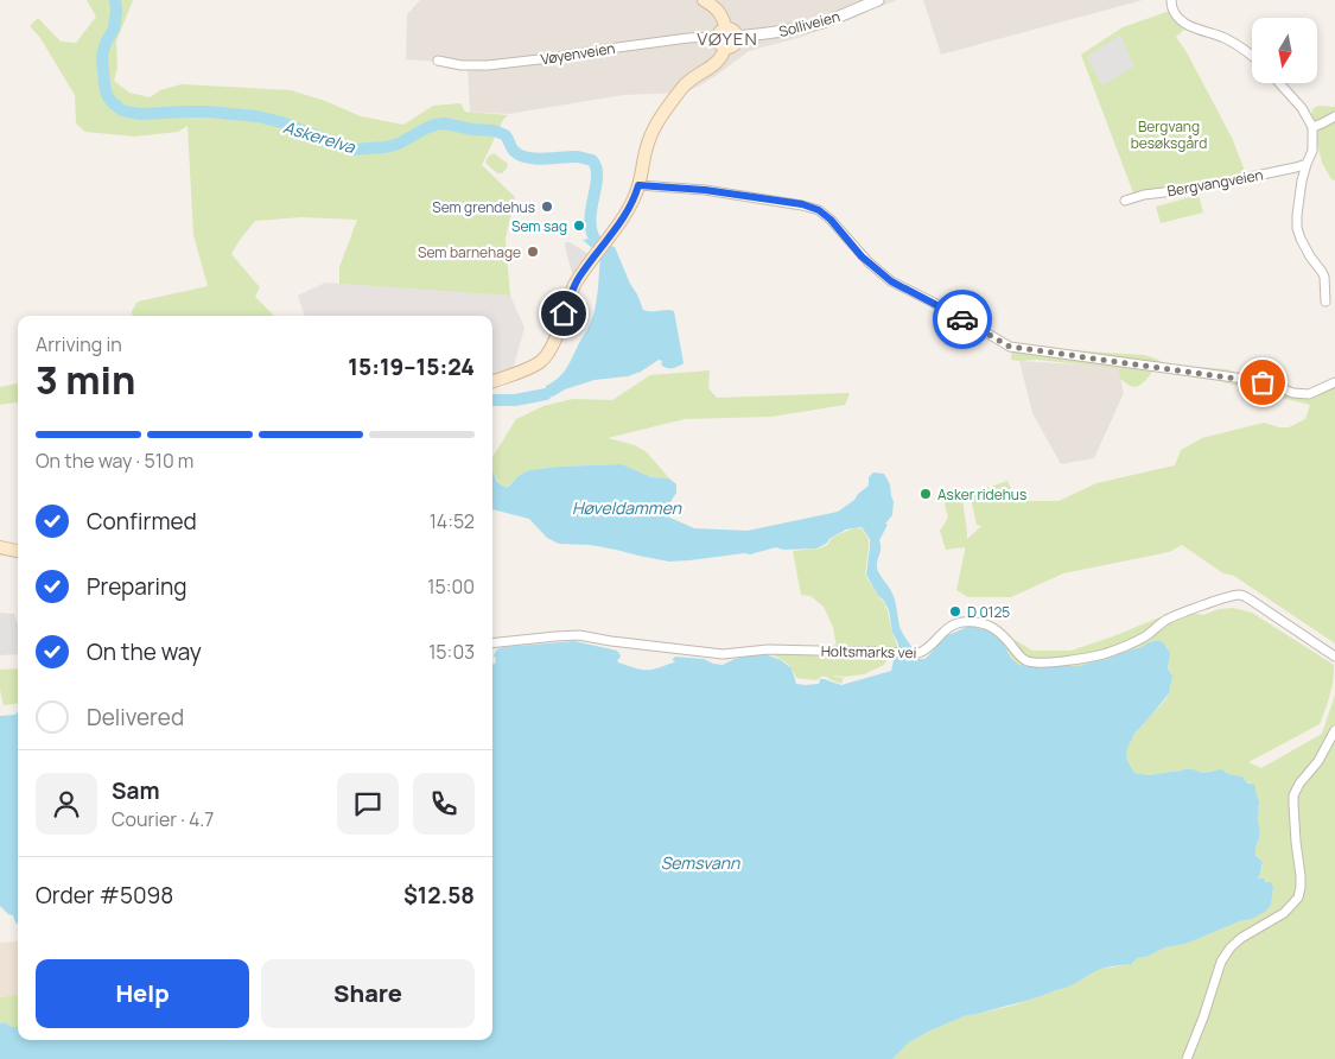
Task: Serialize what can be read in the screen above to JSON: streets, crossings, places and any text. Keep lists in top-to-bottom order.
{
  "streets": {
    "street": [
      "Solliveien",
      "Vøyenveien",
      "Bergvangveien",
      "Holtsmarks vei"
    ]
  },
  "districts": ["VØYEN"],
  "water": ["Askerelva", "Høveldammen", "Semsvann"],
  "parks": ["Bergvang besøksgård"],
  "places": [
    "Sem grendehus",
    "Sem sag",
    "Sem barnehage",
    "Asker ridehus",
    "D 0125"
  ],
  "north": "bottom",
  "page": {
    "heading": ["3 min", "Arriving in", "15:19–15:24"],
    "panel": [
      "Sam",
      "Courier · 4.7",
      "Order #5098",
      "$12.58"
    ],
    "bar": "On the way · 510 m",
    "list": [
      ["Confirmed", "14:52"],
      ["Preparing", "15:00"],
      ["On the way", "15:03"],
      "Delivered"
    ],
    "buttons": ["Help", "Share"]
  }
}
